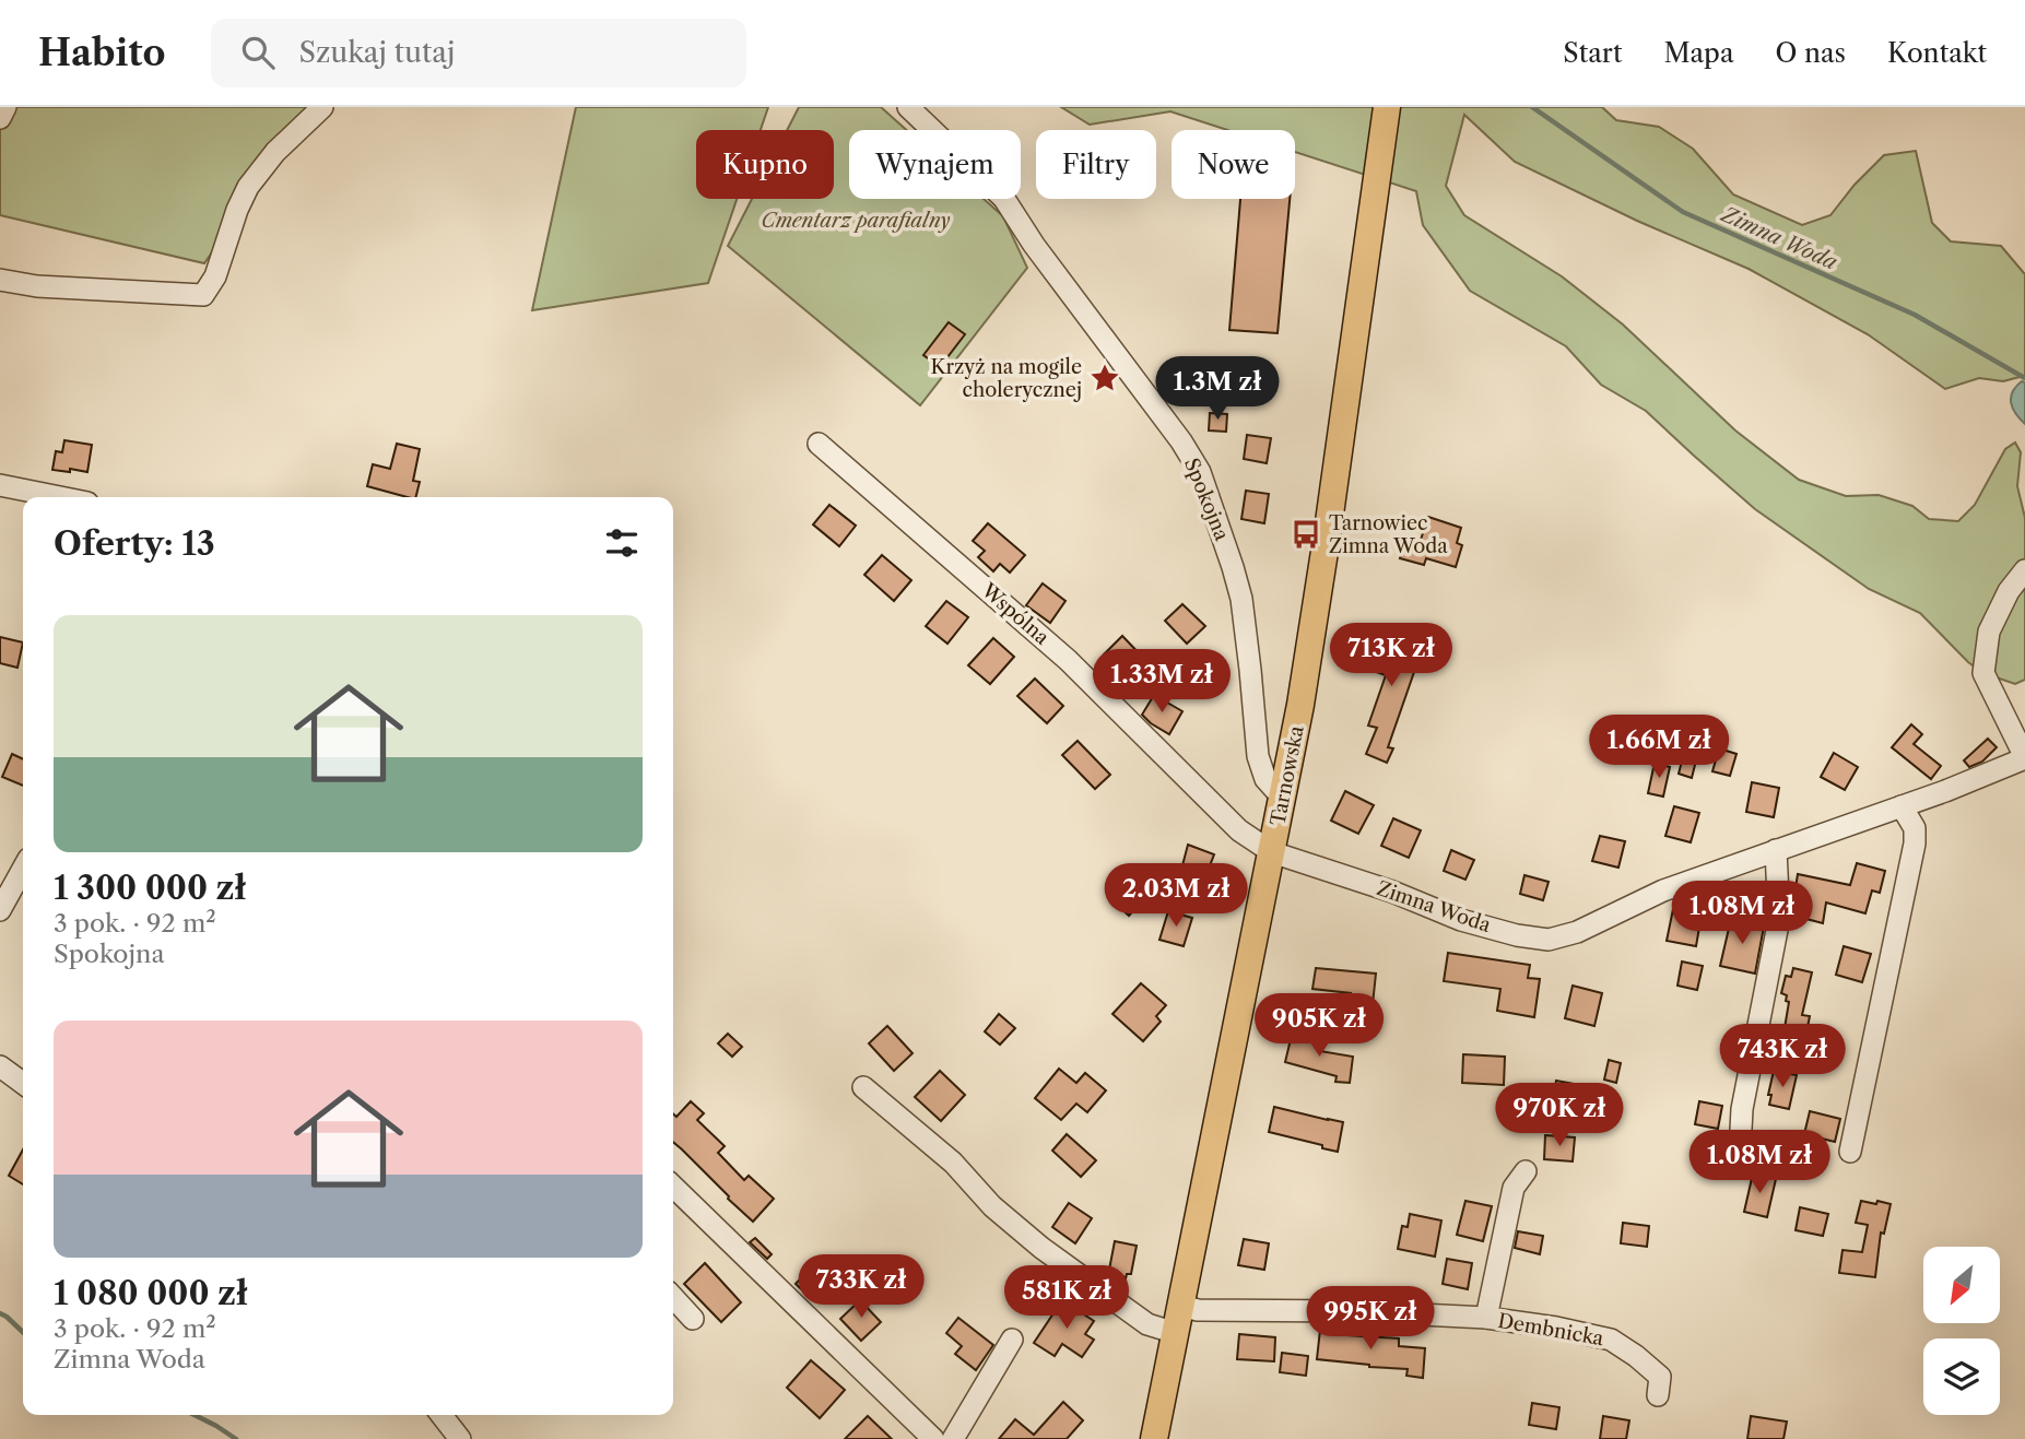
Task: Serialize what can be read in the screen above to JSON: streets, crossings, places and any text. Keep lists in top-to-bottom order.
{
  "streets": {
    "main road": ["Tarnowska"],
    "street": [
      "Spokojna",
      "Wspólna",
      "Zimna Woda",
      "Dembnicka"
    ]
  },
  "crossings": [
    ["Spokojna", "Tarnowska"],
    ["Wspólna", "Tarnowska"],
    ["Wspólna", "Zimna Woda"],
    ["Tarnowska", "Zimna Woda"],
    ["Tarnowska", "Dembnicka"]
  ],
  "water": ["Zimna Woda"],
  "parks": ["Cmentarz parafialny"],
  "places": {
    "place": ["Krzyż na mogile cholerycznej"],
    "bus stop": ["Tarnowiec Zimna Woda"]
  },
  "north": "bottom left",
  "page": {
    "header": "Habito",
    "search": "Szukaj tutaj",
    "nav": [
      "Start",
      "Mapa",
      "O nas",
      "Kontakt"
    ],
    "chip": [
      "Kupno",
      "Wynajem",
      "Filtry",
      "Nowe"
    ],
    "price": [
      "1.3M zł",
      "713K zł",
      "1.33M zł",
      "1.66M zł",
      "2.03M zł",
      "1.08M zł",
      "905K zł",
      "743K zł",
      "970K zł",
      "1.08M zł",
      "733K zł",
      "581K zł",
      "995K zł"
    ],
    "heading": "Oferty: 13",
    "list": [
      {
        "name": "1 300 000 zł",
        "note": "3 pok. · 92 m² · Spokojna"
      },
      {
        "name": "1 080 000 zł",
        "note": "3 pok. · 92 m² · Zimna Woda"
      }
    ]
  }
}
